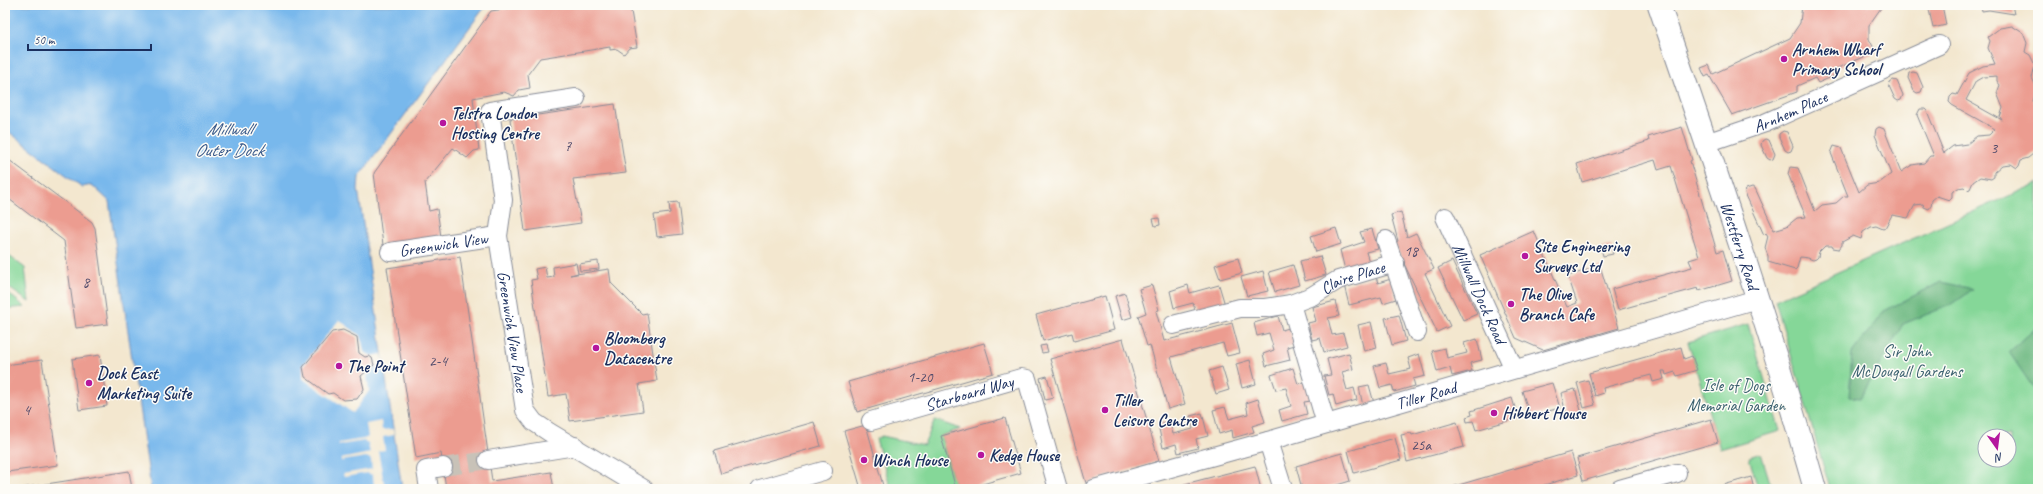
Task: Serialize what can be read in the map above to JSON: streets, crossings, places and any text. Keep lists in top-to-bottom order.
{
  "streets": {
    "main road": ["Westferry Road"],
    "street": [
      "Arnhem Place",
      "Greenwich View",
      "Claire Place",
      "Millwall Dock Road",
      "Greenwich View Place",
      "Starboard Way",
      "Tiller Road"
    ]
  },
  "crossings": [
    ["Arnhem Place", "Westferry Road"],
    ["Greenwich View", "Greenwich View Place"],
    ["Westferry Road", "Tiller Road"],
    ["Millwall Dock Road", "Tiller Road"]
  ],
  "water": ["Millwall Outer Dock"],
  "parks": ["Sir John McDougall Gardens", "Isle of Dogs Memorial Garden"],
  "places": [
    "Arnhem Wharf Primary School",
    "Telstra London Hosting Centre",
    "Site Engineering Surveys Ltd",
    "The Olive Branch Cafe",
    "Bloomberg Datacentre",
    "The Point",
    "Dock East Marketing Suite",
    "Tiller Leisure Centre",
    "Hibbert House",
    "Kedge House",
    "Winch House"
  ],
  "house_numbers": [
    "7",
    "3",
    "18",
    "8",
    "2-4",
    "1-20",
    "4",
    "25a"
  ],
  "scale_bar": "50 m",
  "north": "bottom"
}
